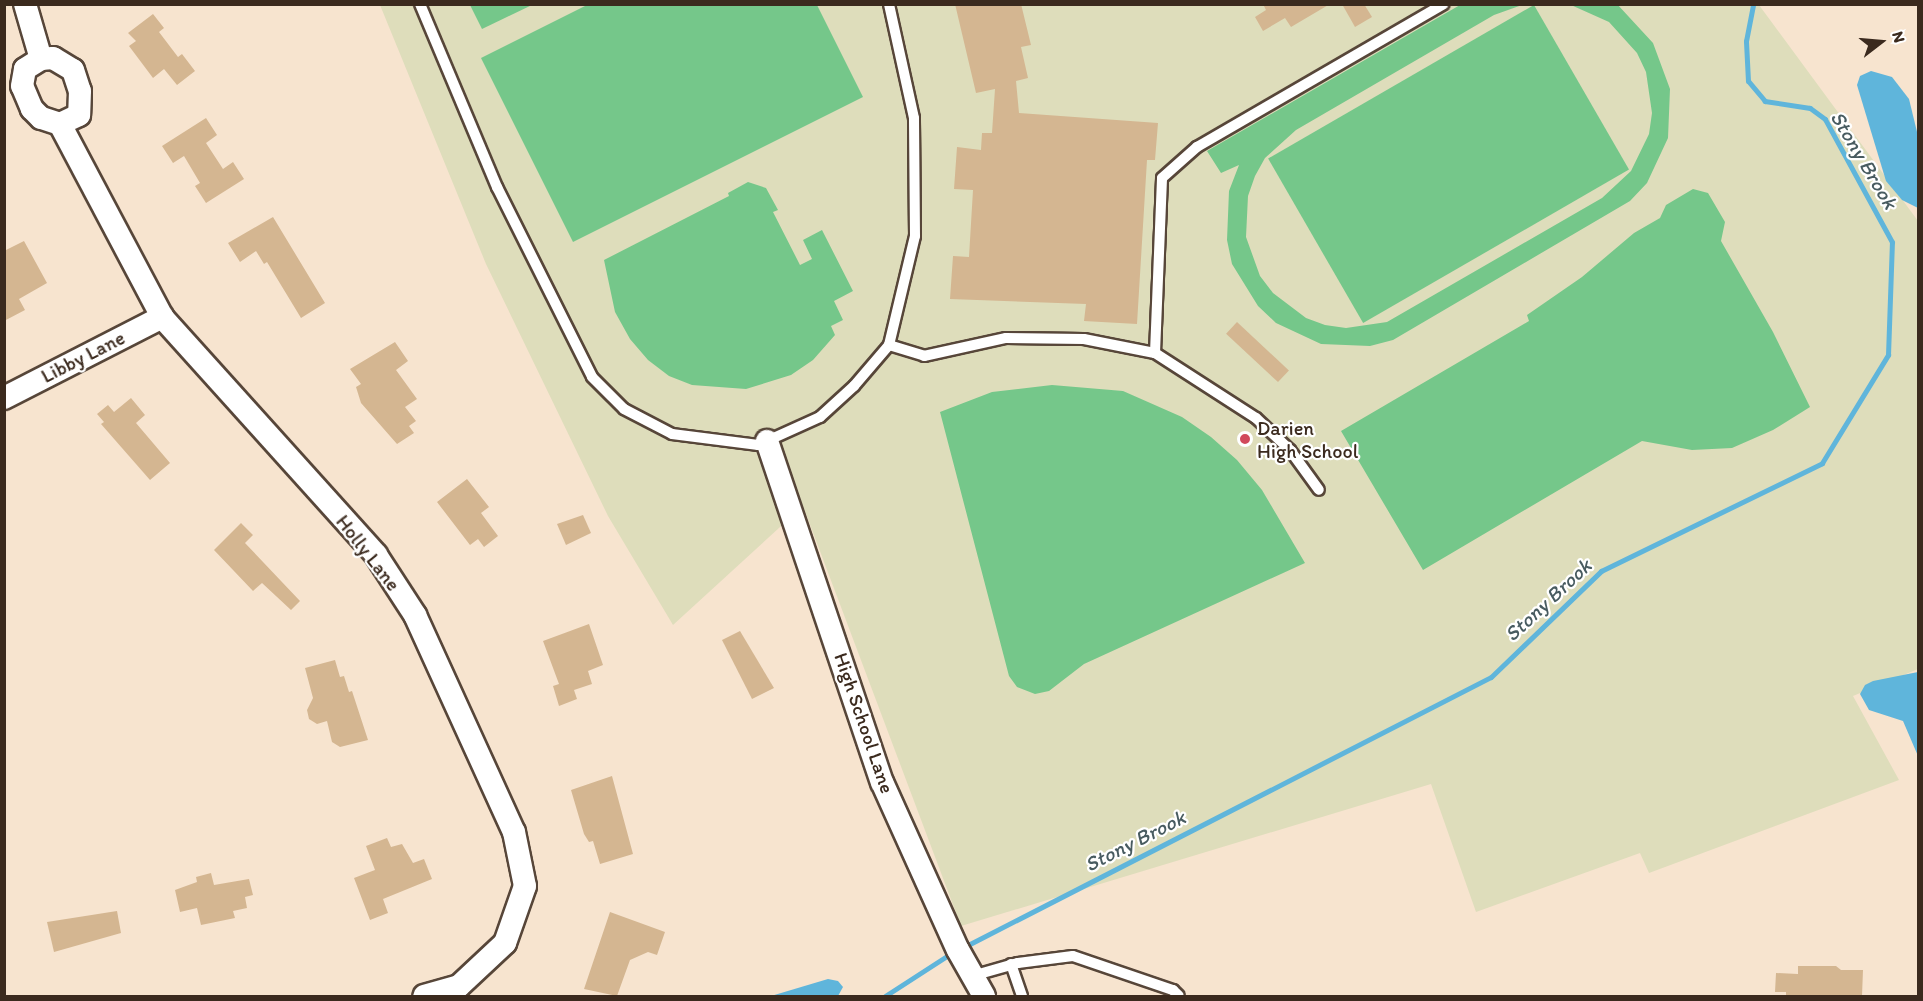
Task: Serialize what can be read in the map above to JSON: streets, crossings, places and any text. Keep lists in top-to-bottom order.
{
  "streets": {
    "street": ["Libby Lane", "Holly Lane", "High School Lane"]
  },
  "crossings": [
    ["Libby Lane", "Holly Lane"]
  ],
  "water": ["Stony Brook"],
  "places": ["Darien High School"],
  "north": "right"
}
